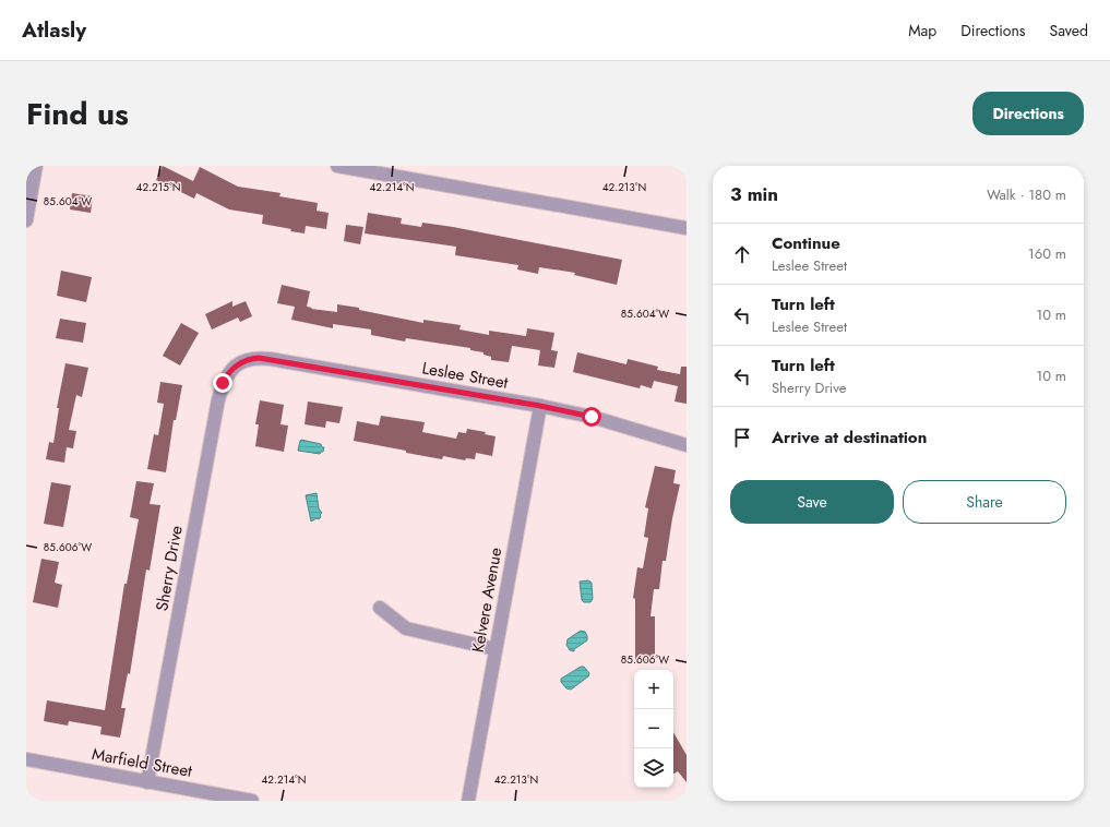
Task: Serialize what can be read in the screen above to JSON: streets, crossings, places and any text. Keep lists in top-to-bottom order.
{
  "streets": {
    "street": [
      "Leslee Street",
      "Sherry Drive",
      "Kelvere Avenue",
      "Marfield Street"
    ]
  },
  "crossings": [
    ["Leslee Street", "Sherry Drive"],
    ["Leslee Street", "Kelvere Avenue"],
    ["Sherry Drive", "Marfield Street"]
  ],
  "page": {
    "header": "Atlasly",
    "nav": ["Map", "Directions", "Saved"],
    "title": "Find us",
    "buttons": [
      "Directions",
      ["Save", "Share"]
    ],
    "heading": ["3 min", "Walk · 180 m"],
    "list": [
      ["Continue", "Leslee Street", "160 m"],
      ["Turn left", "Leslee Street", "10 m"],
      ["Turn left", "Sherry Drive", "10 m"],
      "Arrive at destination"
    ],
    "map_buttons": ["+", "−"]
  },
  "coordinates": [
    "42.215°N",
    "42.214°N",
    "42.213°N",
    "85.604°W",
    "85.606°W"
  ]
}
